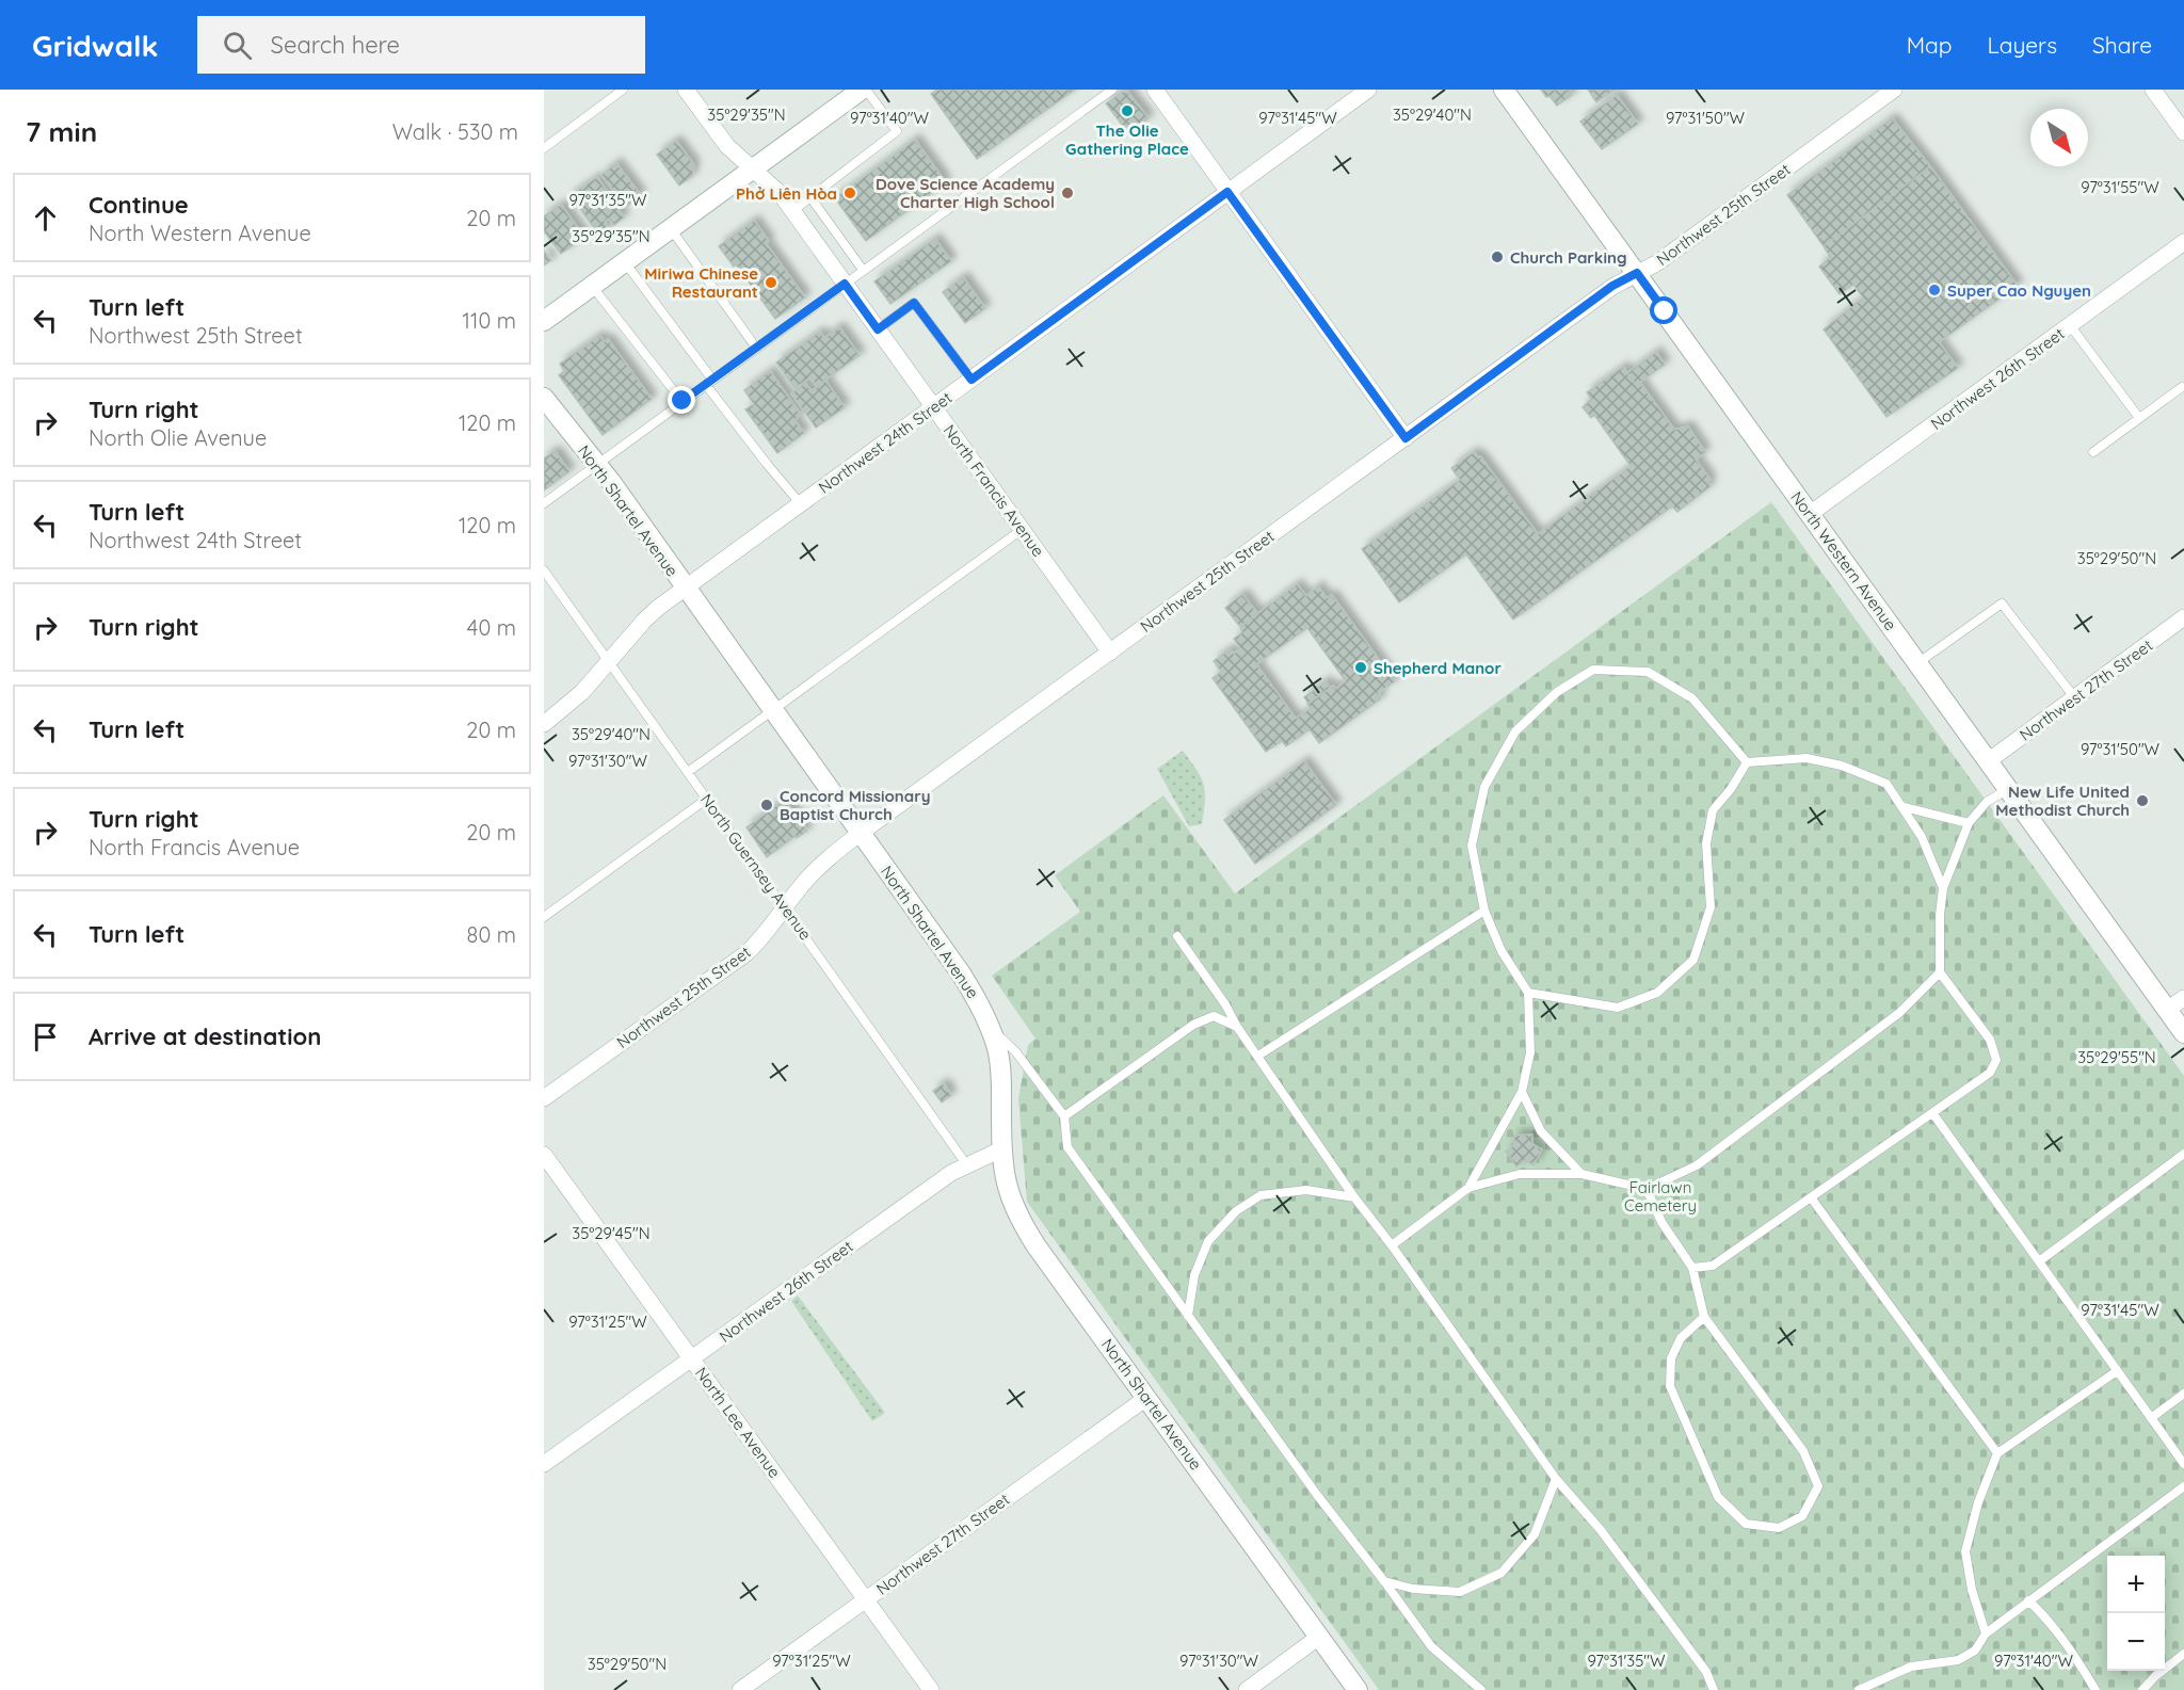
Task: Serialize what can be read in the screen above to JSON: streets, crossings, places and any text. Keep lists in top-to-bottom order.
{
  "streets": {
    "street": [
      "Northwest 25th Street",
      "Northwest 26th Street",
      "Northwest 24th Street",
      "North Francis Avenue",
      "North Shartel Avenue",
      "North Western Avenue",
      "Northwest 27th Street",
      "North Lee Avenue"
    ],
    "lane": ["North Guernsey Avenue"]
  },
  "crossings": [
    ["Northwest 25th Street", "North Francis Avenue"],
    ["Northwest 25th Street", "North Shartel Avenue"],
    ["Northwest 25th Street", "North Western Avenue"],
    ["Northwest 25th Street", "North Guernsey Avenue"],
    ["Northwest 26th Street", "North Shartel Avenue"],
    ["Northwest 26th Street", "North Western Avenue"],
    ["Northwest 26th Street", "North Guernsey Avenue"],
    ["Northwest 26th Street", "North Lee Avenue"],
    ["Northwest 24th Street", "North Francis Avenue"],
    ["Northwest 24th Street", "North Shartel Avenue"],
    ["Northwest 24th Street", "North Guernsey Avenue"],
    ["North Shartel Avenue", "Northwest 27th Street"],
    ["North Western Avenue", "Northwest 27th Street"],
    ["Northwest 27th Street", "North Lee Avenue"]
  ],
  "parks": ["Fairlawn Cemetery"],
  "places": [
    "The Olie Gathering Place",
    "Phở Liên Hòa",
    "Dove Science Academy Charter High School",
    "Church Parking",
    "Miriwa Chinese Restaurant",
    "Super Cao Nguyen",
    "Shepherd Manor",
    "New Life United Methodist Church",
    "Concord Missionary Baptist Church"
  ],
  "north": "bottom right",
  "page": {
    "header": "Gridwalk",
    "search": "Search here",
    "nav": ["Map", "Layers", "Share"],
    "heading": ["7 min", "Walk · 530 m"],
    "list": [
      ["Continue", "North Western Avenue", "20 m"],
      ["Turn left", "Northwest 25th Street", "110 m"],
      ["Turn right", "North Olie Avenue", "120 m"],
      ["Turn left", "Northwest 24th Street", "120 m"],
      ["Turn right", "40 m"],
      ["Turn left", "20 m"],
      ["Turn right", "North Francis Avenue", "20 m"],
      ["Turn left", "80 m"],
      "Arrive at destination"
    ],
    "map_buttons": ["+", "−"]
  },
  "coordinates": [
    "35°29'35\"N",
    "35°29'40\"N",
    "97°31'40\"W",
    "97°31'45\"W",
    "97°31'50\"W",
    "97°31'55\"W",
    "97°31'35\"W",
    "35°29'50\"N",
    "97°31'30\"W",
    "35°29'55\"N",
    "35°29'45\"N",
    "97°31'25\"W"
  ]
}
